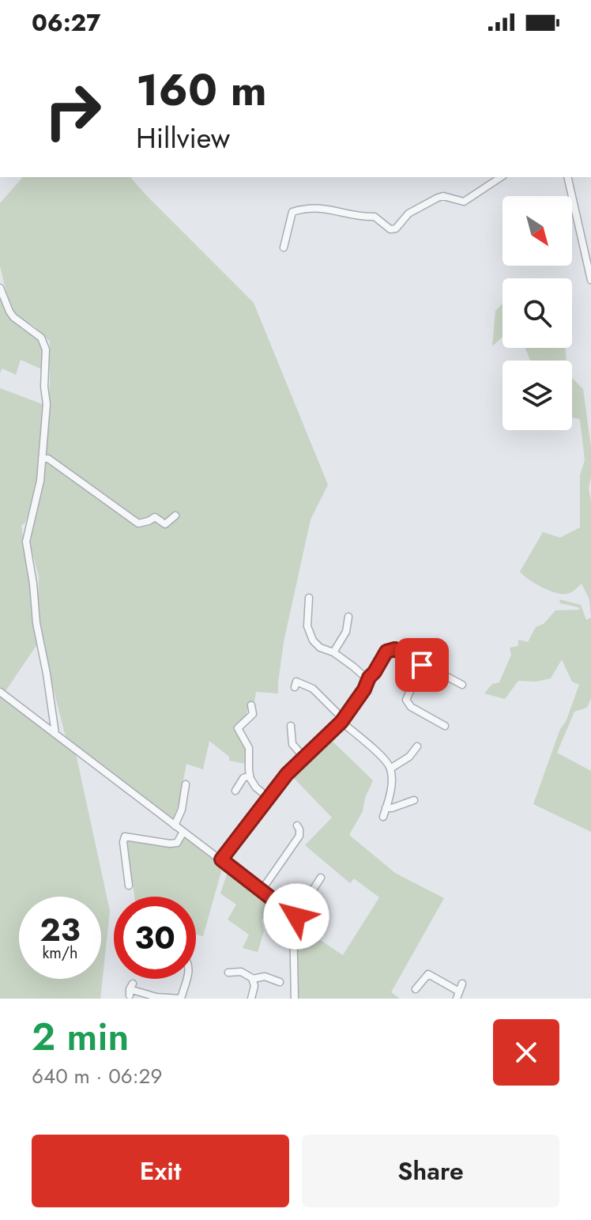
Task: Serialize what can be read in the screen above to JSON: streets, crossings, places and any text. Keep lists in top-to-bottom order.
{
  "north": "bottom right",
  "page": {
    "status": "06:27",
    "turn": ["160 m", "Hillview"],
    "speed": "23 km/h",
    "limit": "30",
    "heading": ["2 min", "640 m · 06:29"],
    "buttons": ["Exit", "Share"]
  }
}
